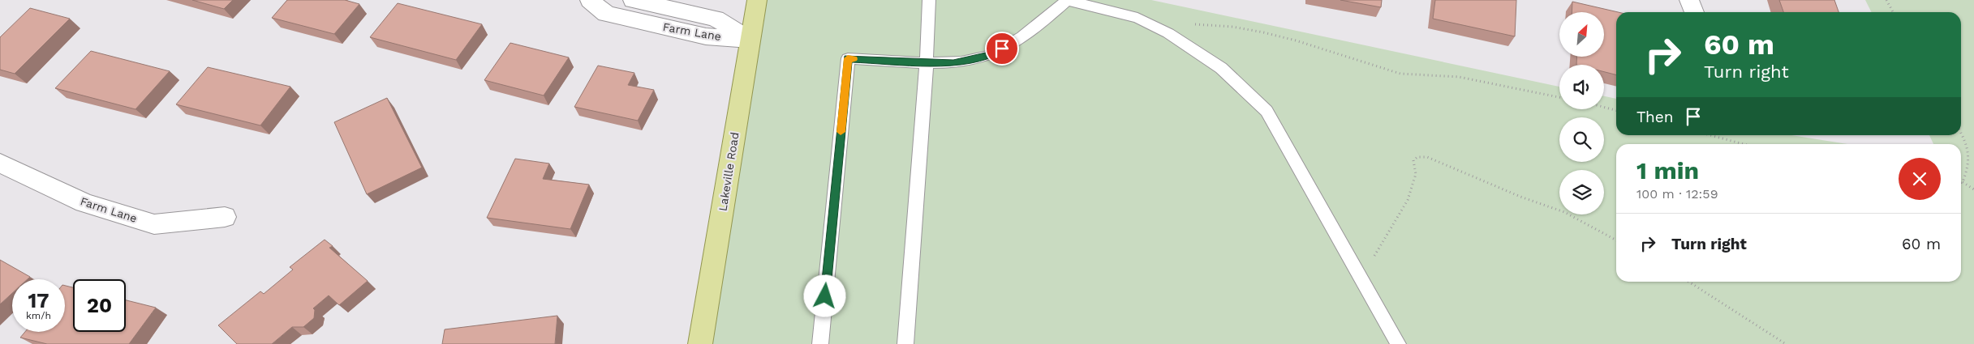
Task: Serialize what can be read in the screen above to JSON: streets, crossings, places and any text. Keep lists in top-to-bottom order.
{
  "streets": {
    "main road": ["Lakeville Road"],
    "street": ["Farm Lane"]
  },
  "crossings": [
    ["Farm Lane", "Lakeville Road"]
  ],
  "north": "top right",
  "page": {
    "turn": ["60 m", "Turn right"],
    "then": "Then",
    "heading": ["1 min", "100 m · 12:59"],
    "list": [
      {
        "name": "Turn right",
        "value": "60 m"
      }
    ],
    "speed": "17 km/h",
    "limit": "20"
  }
}
